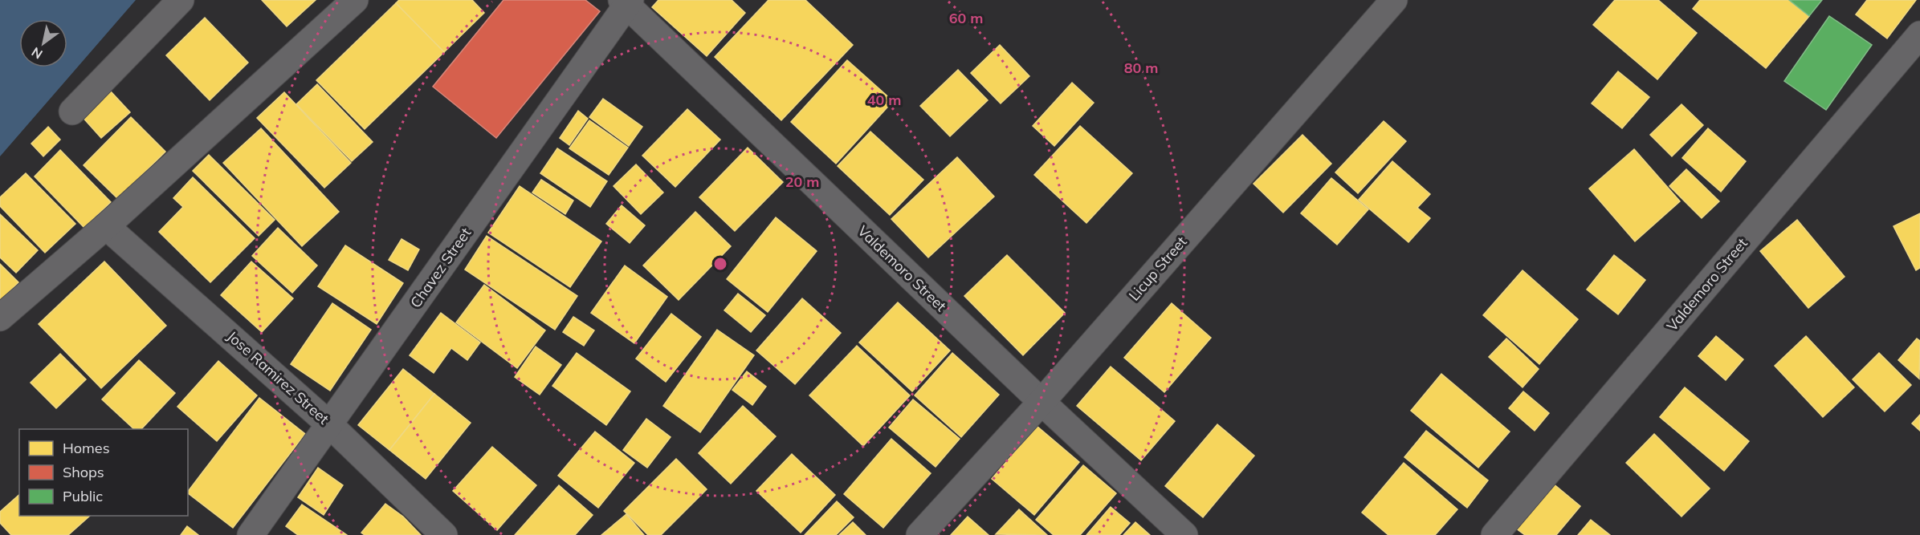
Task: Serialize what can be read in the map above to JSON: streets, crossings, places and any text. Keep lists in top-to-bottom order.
{
  "streets": {
    "street": [
      "Chavez Street",
      "Valdemoro Street",
      "Licup Street",
      "Jose Ramirez Street"
    ]
  },
  "crossings": [
    ["Chavez Street", "Valdemoro Street"],
    ["Chavez Street", "Jose Ramirez Street"],
    ["Valdemoro Street", "Licup Street"]
  ],
  "legend": ["Homes", "Shops", "Public"],
  "north": "bottom left",
  "rings": [
    "60 m",
    "80 m",
    "40 m",
    "20 m"
  ]
}
